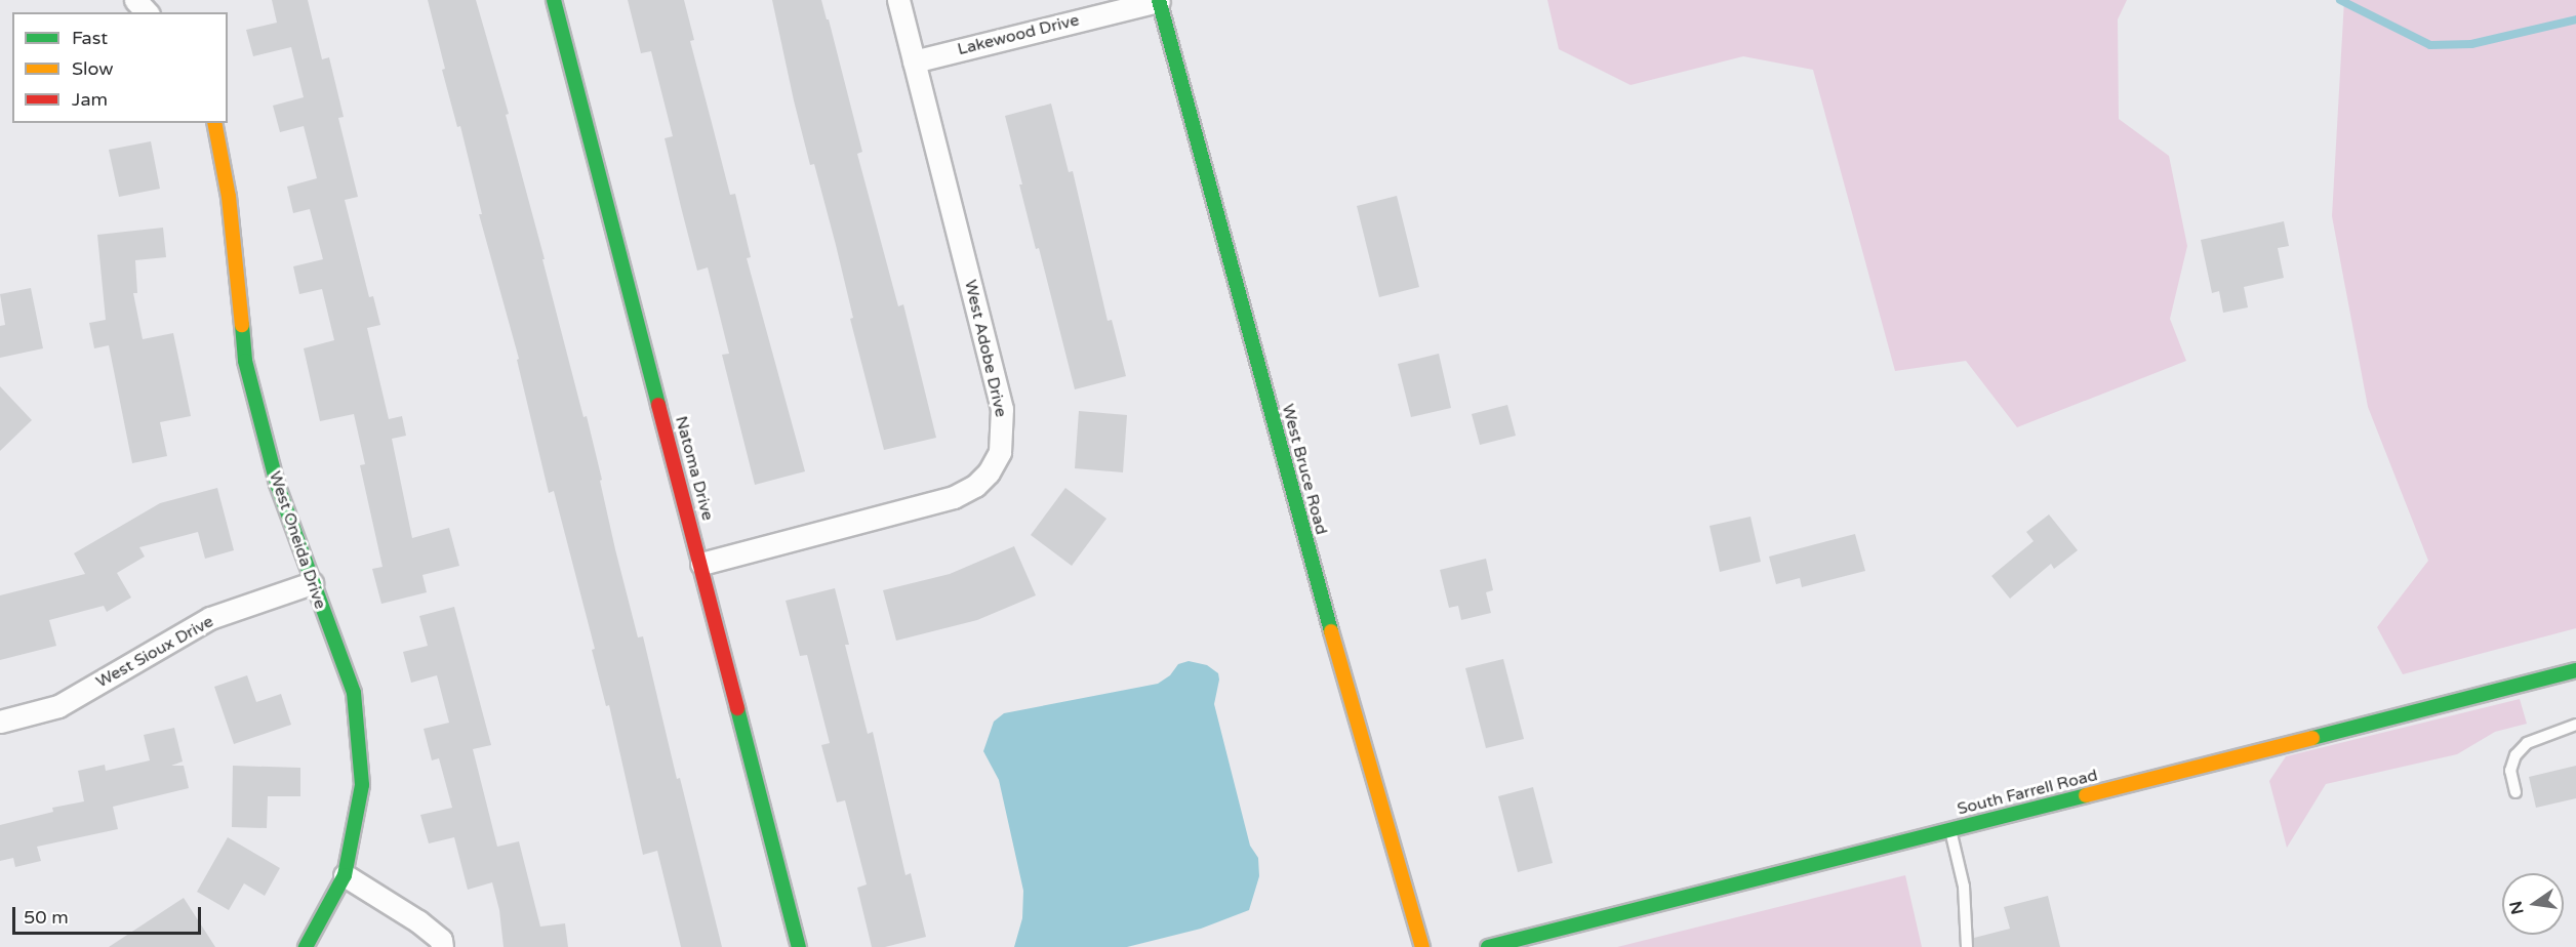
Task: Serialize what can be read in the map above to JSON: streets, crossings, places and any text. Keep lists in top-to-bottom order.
{
  "streets": {
    "street": [
      "Lakewood Drive",
      "West Adobe Drive",
      "Natoma Drive",
      "West Bruce Road",
      "West Oneida Drive",
      "West Sioux Drive",
      "South Farrell Road"
    ]
  },
  "crossings": [
    ["Lakewood Drive", "West Adobe Drive"],
    ["Lakewood Drive", "West Bruce Road"],
    ["West Adobe Drive", "Natoma Drive"],
    ["West Oneida Drive", "West Sioux Drive"]
  ],
  "legend": ["Fast", "Slow", "Jam"],
  "scale_bar": "50 m",
  "north": "left"
}
